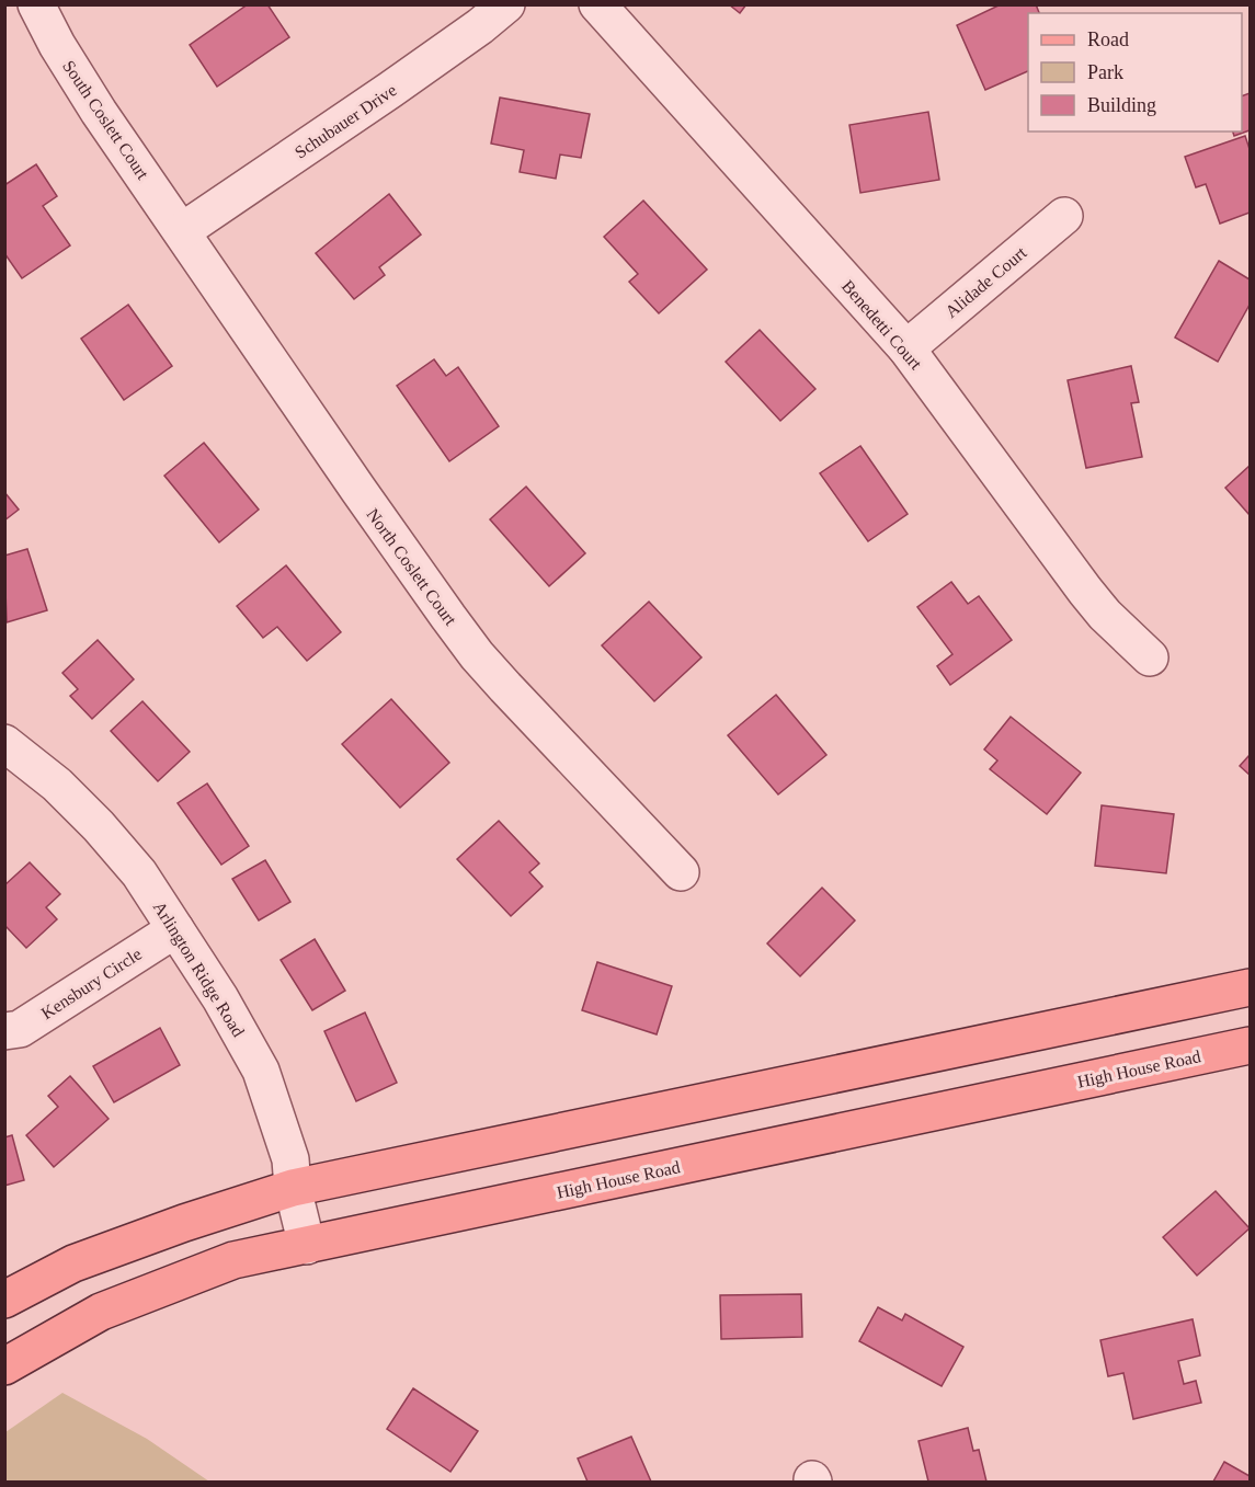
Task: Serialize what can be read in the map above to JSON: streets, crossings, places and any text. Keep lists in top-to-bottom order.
{
  "streets": {
    "main road": ["High House Road"],
    "street": [
      "South Coslett Court",
      "Schubauer Drive",
      "Alidade Court",
      "Benedetti Court",
      "North Coslett Court",
      "Arlington Ridge Road",
      "Kensbury Circle"
    ]
  },
  "crossings": [
    ["South Coslett Court", "Schubauer Drive"],
    ["South Coslett Court", "North Coslett Court"],
    ["Schubauer Drive", "North Coslett Court"],
    ["Alidade Court", "Benedetti Court"],
    ["Arlington Ridge Road", "Kensbury Circle"],
    ["Arlington Ridge Road", "High House Road"]
  ],
  "legend": ["Road", "Park", "Building"]
}
